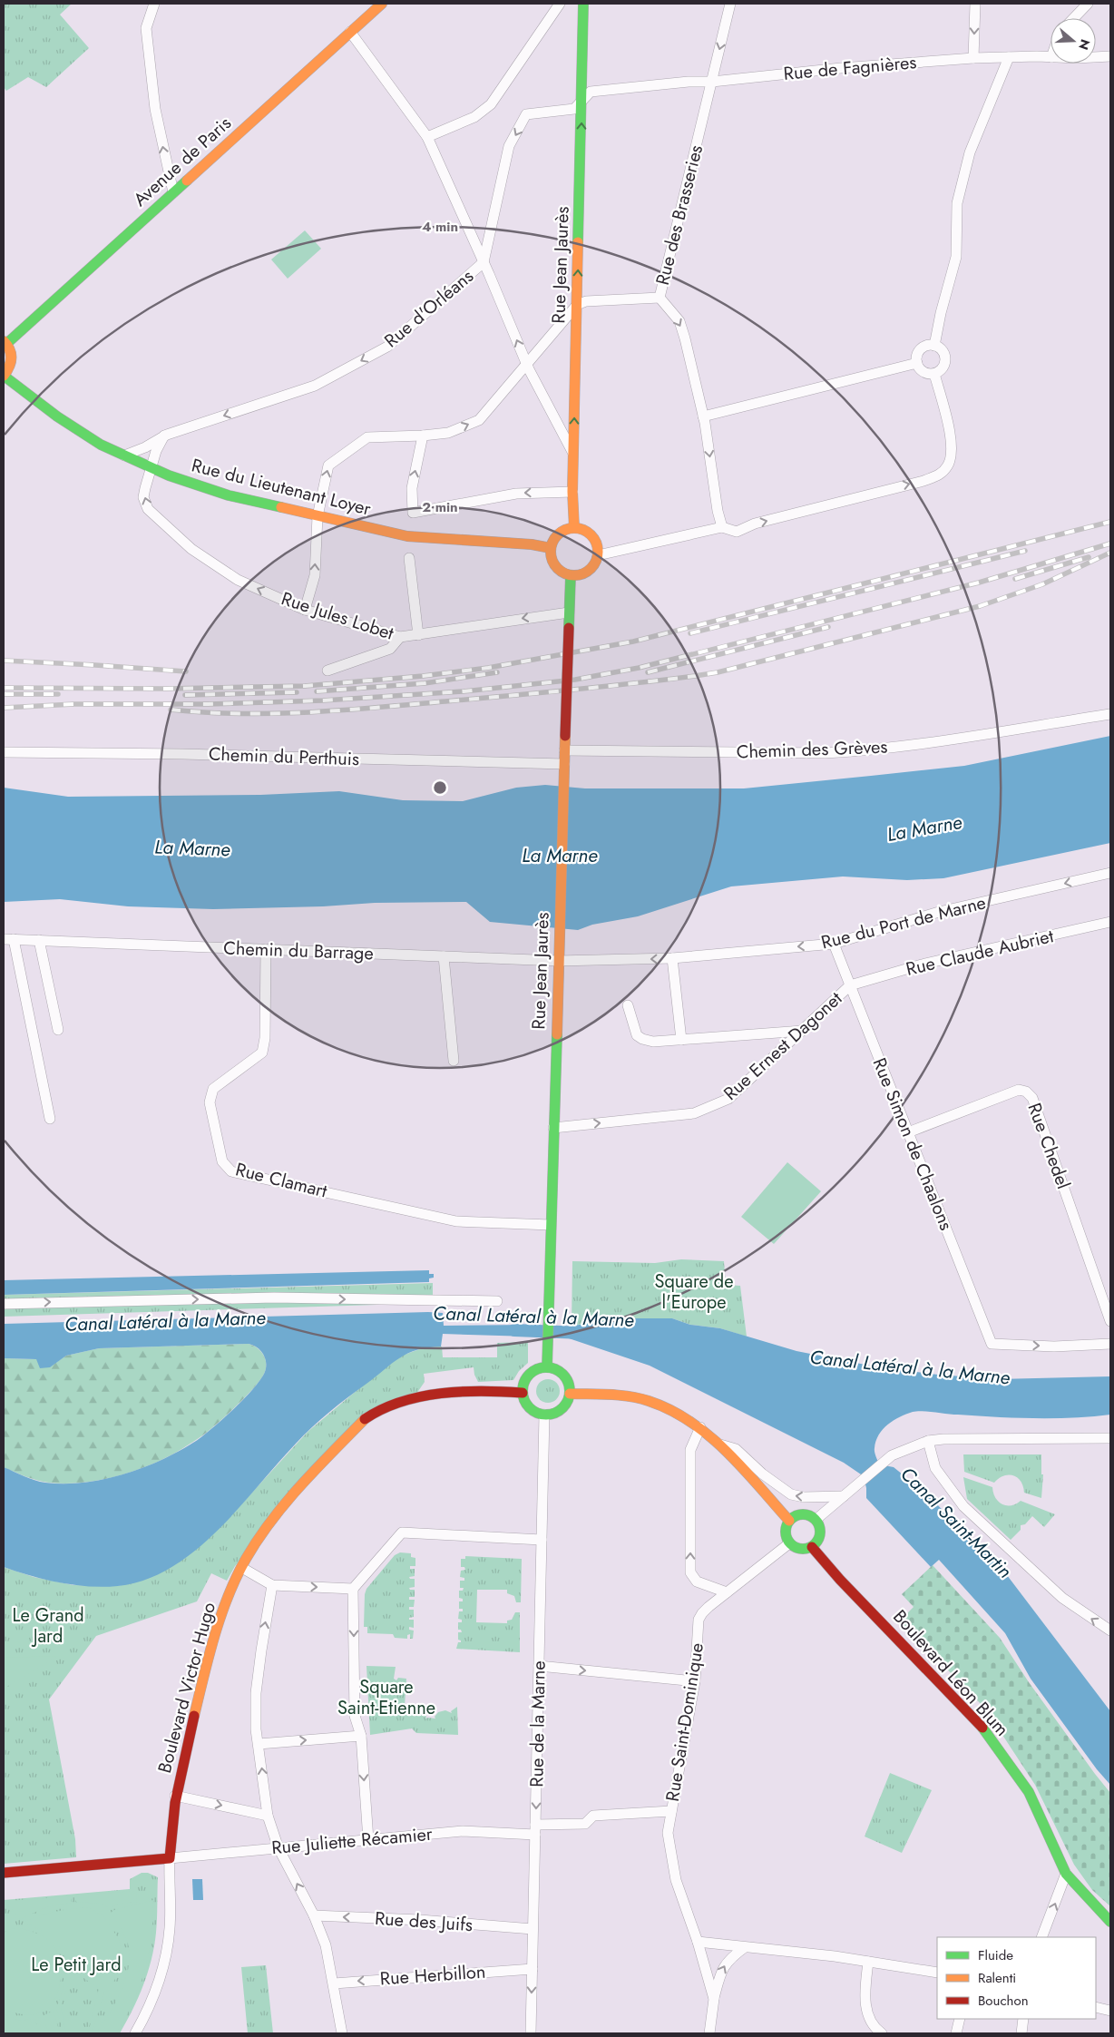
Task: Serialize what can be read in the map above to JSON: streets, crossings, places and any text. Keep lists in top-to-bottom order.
{
  "streets": {
    "main road": [
      "Avenue de Paris",
      "Rue Jean Jaurès",
      "Rue du Lieutenant Loyer",
      "Boulevard Léon Blum",
      "Boulevard Victor Hugo"
    ],
    "street": [
      "Rue de Fagnières",
      "Rue des Brasseries",
      "Rue d'Orléans",
      "Rue Jules Lobet",
      "Chemin des Grèves",
      "Chemin du Perthuis",
      "Rue du Port de Marne",
      "Chemin du Barrage",
      "Rue Claude Aubriet",
      "Rue Ernest Dagonet",
      "Rue Simon de Chaalons",
      "Rue Chedel",
      "Rue Clamart",
      "Rue Saint-Dominique",
      "Rue de la Marne",
      "Rue Juliette Récamier",
      "Rue des Juifs",
      "Rue Herbillon"
    ]
  },
  "crossings": [
    ["Rue de Fagnières", "Rue des Brasseries"],
    ["Rue de Fagnières", "Rue d'Orléans"],
    ["Rue Jean Jaurès", "Rue d'Orléans"],
    ["Rue Jean Jaurès", "Rue du Lieutenant Loyer"],
    ["Rue Jean Jaurès", "Rue Jules Lobet"],
    ["Rue Jean Jaurès", "Chemin des Grèves"],
    ["Rue Jean Jaurès", "Chemin du Perthuis"],
    ["Rue Jean Jaurès", "Rue du Port de Marne"],
    ["Rue Jean Jaurès", "Chemin du Barrage"],
    ["Rue Jean Jaurès", "Rue Ernest Dagonet"],
    ["Rue Jean Jaurès", "Rue Clamart"],
    ["Rue Jean Jaurès", "Boulevard Victor Hugo"],
    ["Rue Jean Jaurès", "Rue de la Marne"],
    ["Rue d'Orléans", "Rue du Lieutenant Loyer"],
    ["Rue du Lieutenant Loyer", "Rue Jules Lobet"],
    ["Rue du Port de Marne", "Chemin du Barrage"],
    ["Rue du Port de Marne", "Rue Simon de Chaalons"],
    ["Chemin du Barrage", "Rue Clamart"],
    ["Rue Claude Aubriet", "Rue Ernest Dagonet"],
    ["Rue Claude Aubriet", "Rue Simon de Chaalons"],
    ["Rue Ernest Dagonet", "Rue Simon de Chaalons"],
    ["Rue Simon de Chaalons", "Rue Chedel"],
    ["Boulevard Léon Blum", "Rue Saint-Dominique"],
    ["Boulevard Victor Hugo", "Rue de la Marne"],
    ["Boulevard Victor Hugo", "Rue Juliette Récamier"],
    ["Rue Saint-Dominique", "Rue Juliette Récamier"],
    ["Rue de la Marne", "Rue Juliette Récamier"],
    ["Rue de la Marne", "Rue des Juifs"],
    ["Rue de la Marne", "Rue Herbillon"]
  ],
  "one_way": [
    "Rue des Brasseries",
    "Rue d'Orléans",
    "Rue Jules Lobet",
    "Rue du Port de Marne",
    "Rue Simon de Chaalons",
    "Rue de la Marne",
    "Rue des Juifs",
    "Rue Herbillon"
  ],
  "water": ["La Marne", "Canal Latéral à la Marne", "Canal Saint-Martin"],
  "parks": [
    "Square de l'Europe",
    "Le Grand Jard",
    "Square Saint-Etienne",
    "Le Petit Jard"
  ],
  "legend": ["Fluide", "Ralenti", "Bouchon"],
  "north": "right",
  "rings": ["4 min", "2 min"]
}
